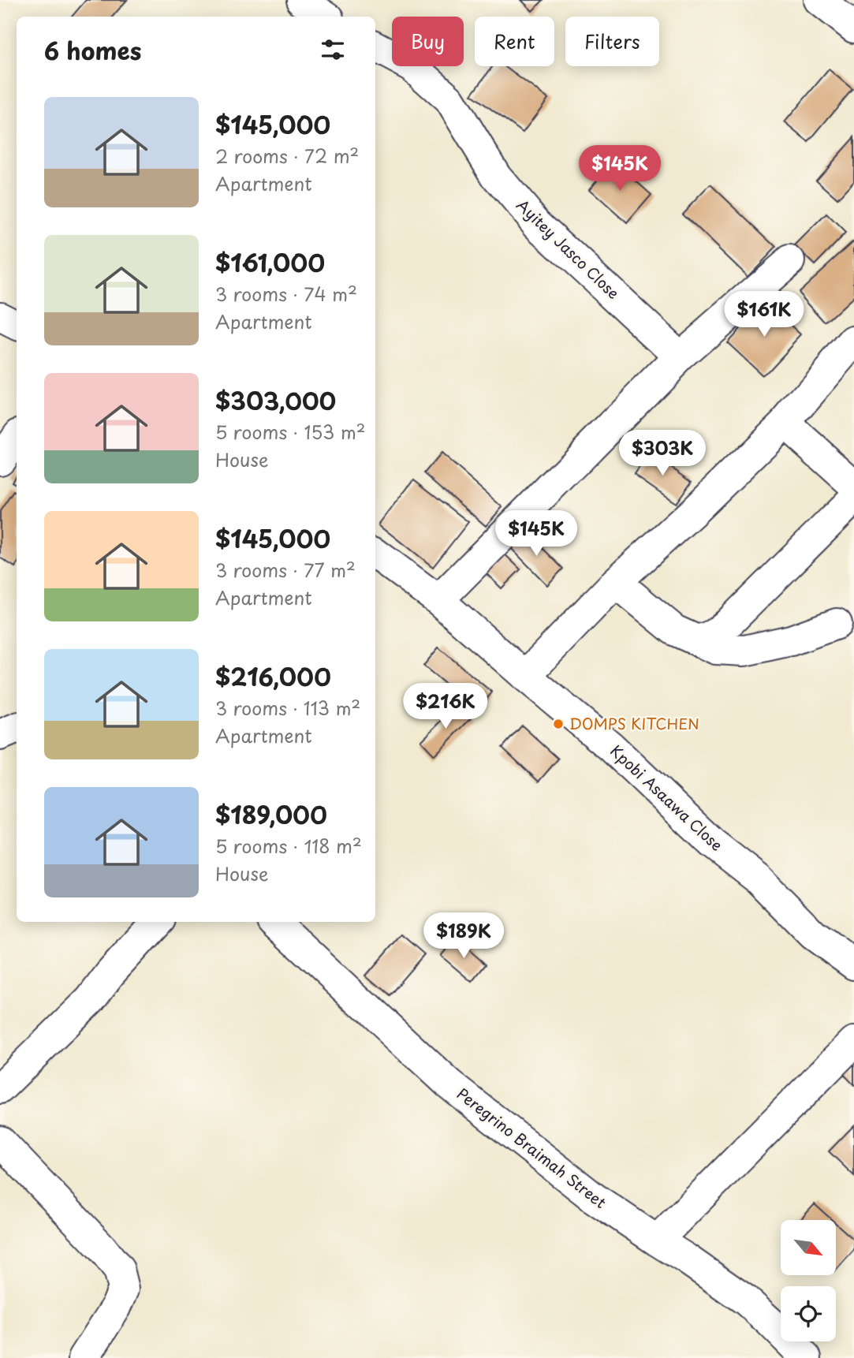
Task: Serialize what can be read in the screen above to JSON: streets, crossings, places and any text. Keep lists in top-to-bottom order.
{
  "streets": {
    "street": ["Ayitey Jasco Close", "Kpobi Asaawa Close", "Peregrino Braimah Street"]
  },
  "places": ["DOMPS KITCHEN"],
  "north": "bottom right",
  "page": {
    "chip": ["Buy", "Rent", "Filters"],
    "heading": "6 homes",
    "list": [
      {
        "name": "$145,000",
        "note": "2 rooms · 72 m² · Apartment"
      },
      {
        "name": "$161,000",
        "note": "3 rooms · 74 m² · Apartment"
      },
      {
        "name": "$303,000",
        "note": "5 rooms · 153 m² · House"
      },
      {
        "name": "$145,000",
        "note": "3 rooms · 77 m² · Apartment"
      },
      {
        "name": "$216,000",
        "note": "3 rooms · 113 m² · Apartment"
      },
      {
        "name": "$189,000",
        "note": "5 rooms · 118 m² · House"
      }
    ],
    "price": [
      "$145K",
      "$161K",
      "$303K",
      "$145K",
      "$216K",
      "$189K"
    ]
  }
}
